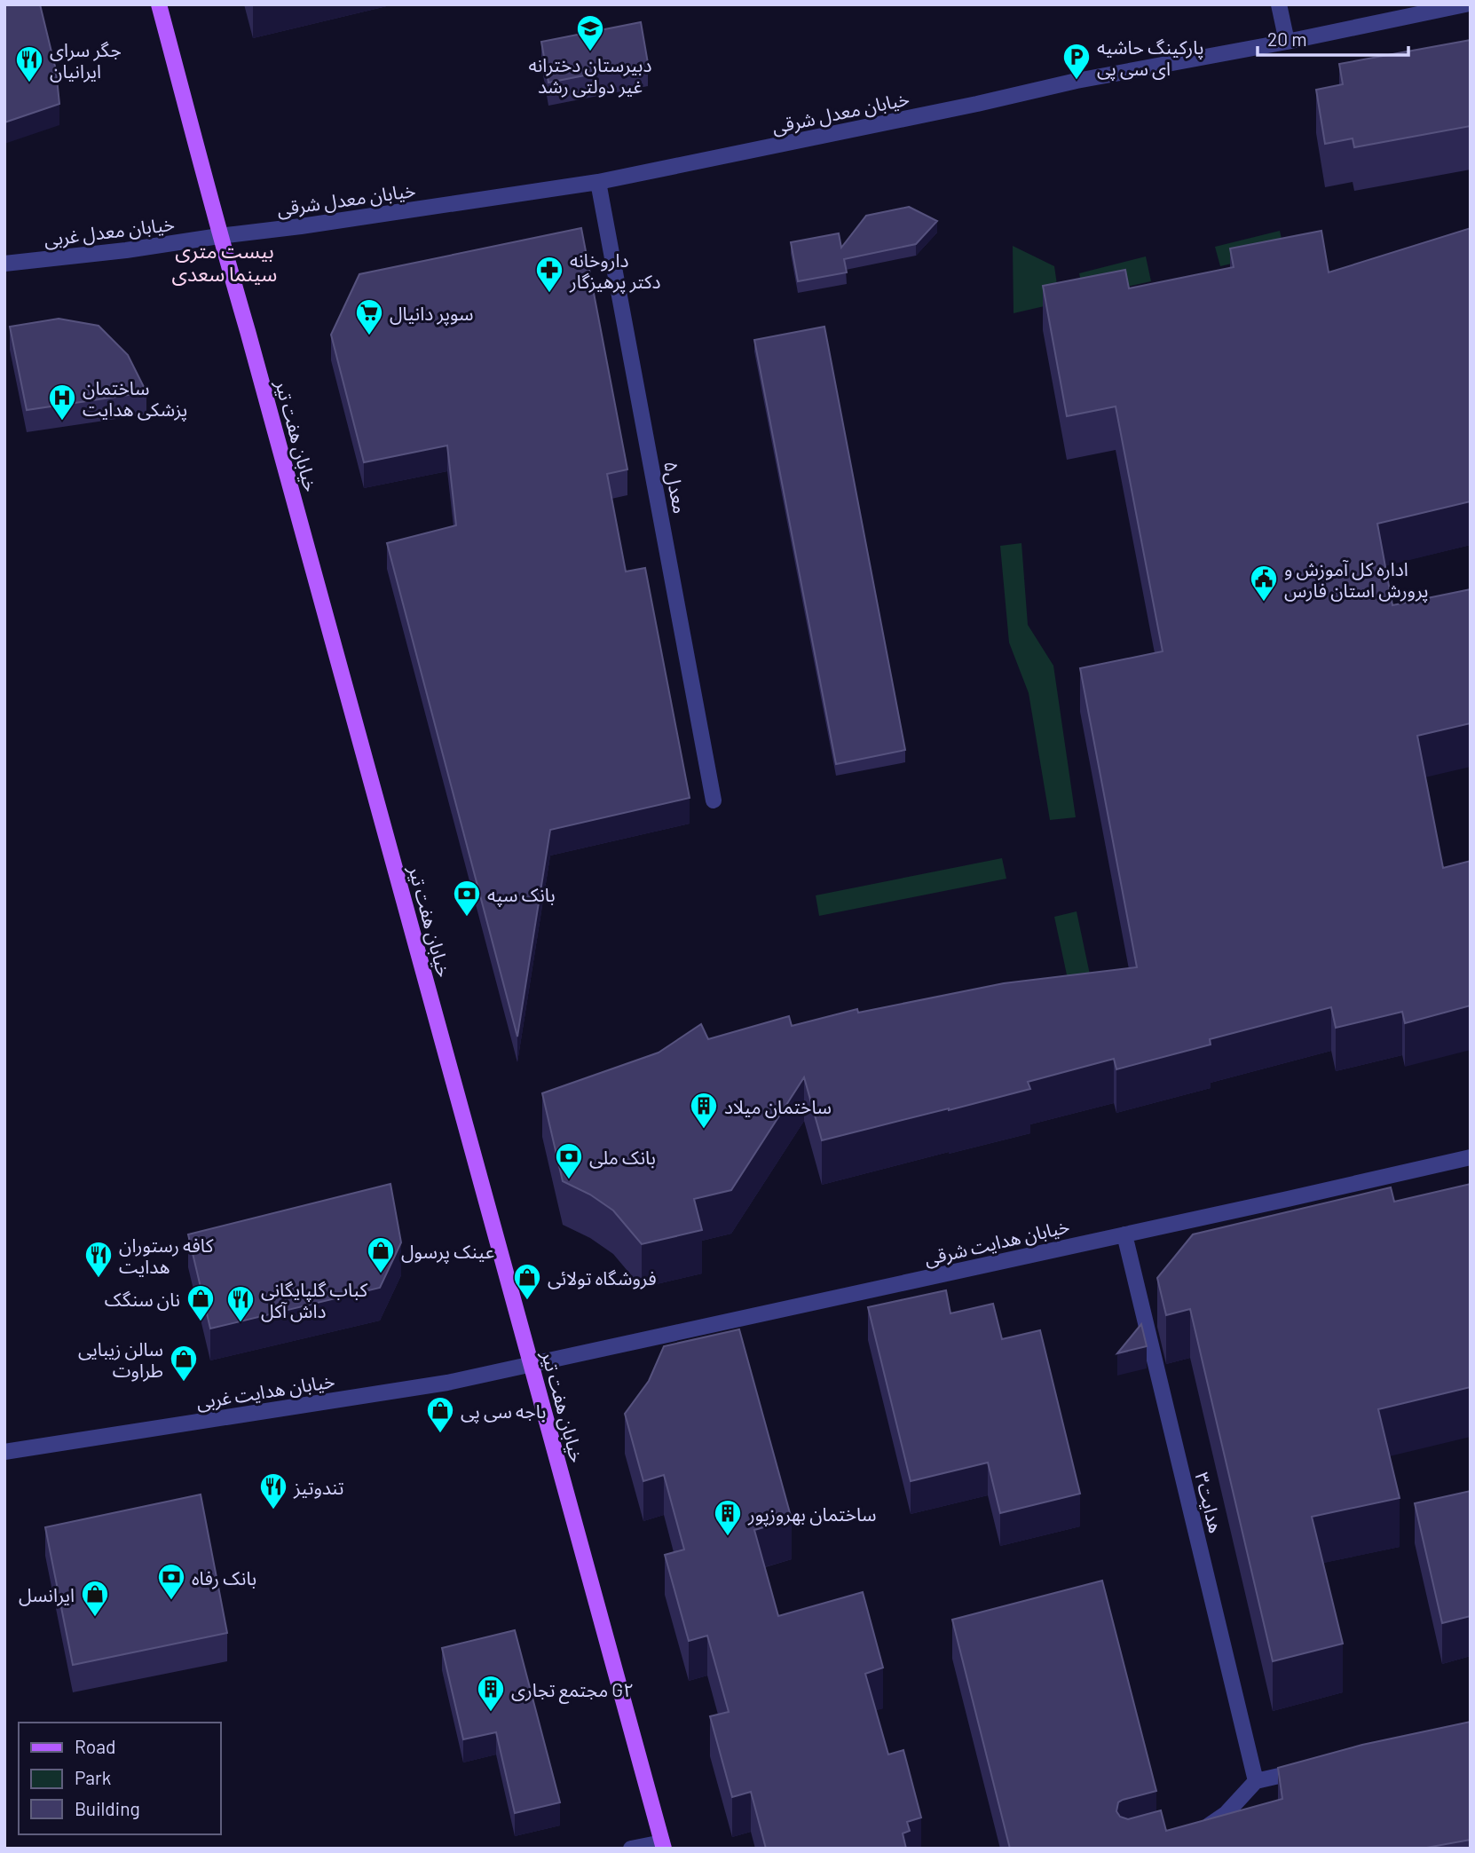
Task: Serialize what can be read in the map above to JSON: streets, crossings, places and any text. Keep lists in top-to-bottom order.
{
  "streets": {
    "main road": ["خیابان هفت تیر"],
    "street": [
      "خیابان معدل شرقی",
      "خیابان معدل غربی",
      "معدل۵",
      "خیابان هدایت شرقی",
      "خیابان هدایت غربی",
      "هدایت۳"
    ]
  },
  "crossings": [
    ["خیابان معدل شرقی", "خیابان معدل غربی"],
    ["خیابان معدل شرقی", "خیابان هفت تیر"],
    ["خیابان معدل شرقی", "معدل۵"],
    ["خیابان معدل غربی", "خیابان هفت تیر"],
    ["خیابان هفت تیر", "خیابان هدایت شرقی"],
    ["خیابان هفت تیر", "خیابان هدایت غربی"],
    ["خیابان هدایت شرقی", "خیابان هدایت غربی"],
    ["خیابان هدایت شرقی", "هدایت۳"]
  ],
  "districts": ["بیست متری سینما سعدی"],
  "places": {
    "school or university": ["دبیرستان دخترانه غیر دولتی رشد"],
    "parking": ["پارکینگ حاشیه ای سی پی"],
    "restaurant": [
      "جگر سرای ایرانیان",
      "کافه رستوران هدایت",
      "کباب گلپایگانی داش آکل",
      "تندوتیز"
    ],
    "pharmacy": ["داروخانه دکتر پرهیزگار"],
    "supermarket": ["سوپر دانیال"],
    "hospital": ["ساختمان پزشکی هدایت"],
    "public building": ["اداره کل آموزش و پرورش استان فارس"],
    "bank": ["بانک سپه", "بانک ملی", "بانک رفاه"],
    "building": ["ساختمان میلاد", "ساختمان بهروزپور", "مجتمع تجاری G۲"],
    "shop": [
      "عینک پرسول",
      "فروشگاه تولائی",
      "نان سنگک",
      "سالن زیبایی طراوت",
      "باجه سی پی",
      "ایرانسل"
    ]
  },
  "legend": ["Road", "Park", "Building"],
  "scale_bar": "20 m"
}
